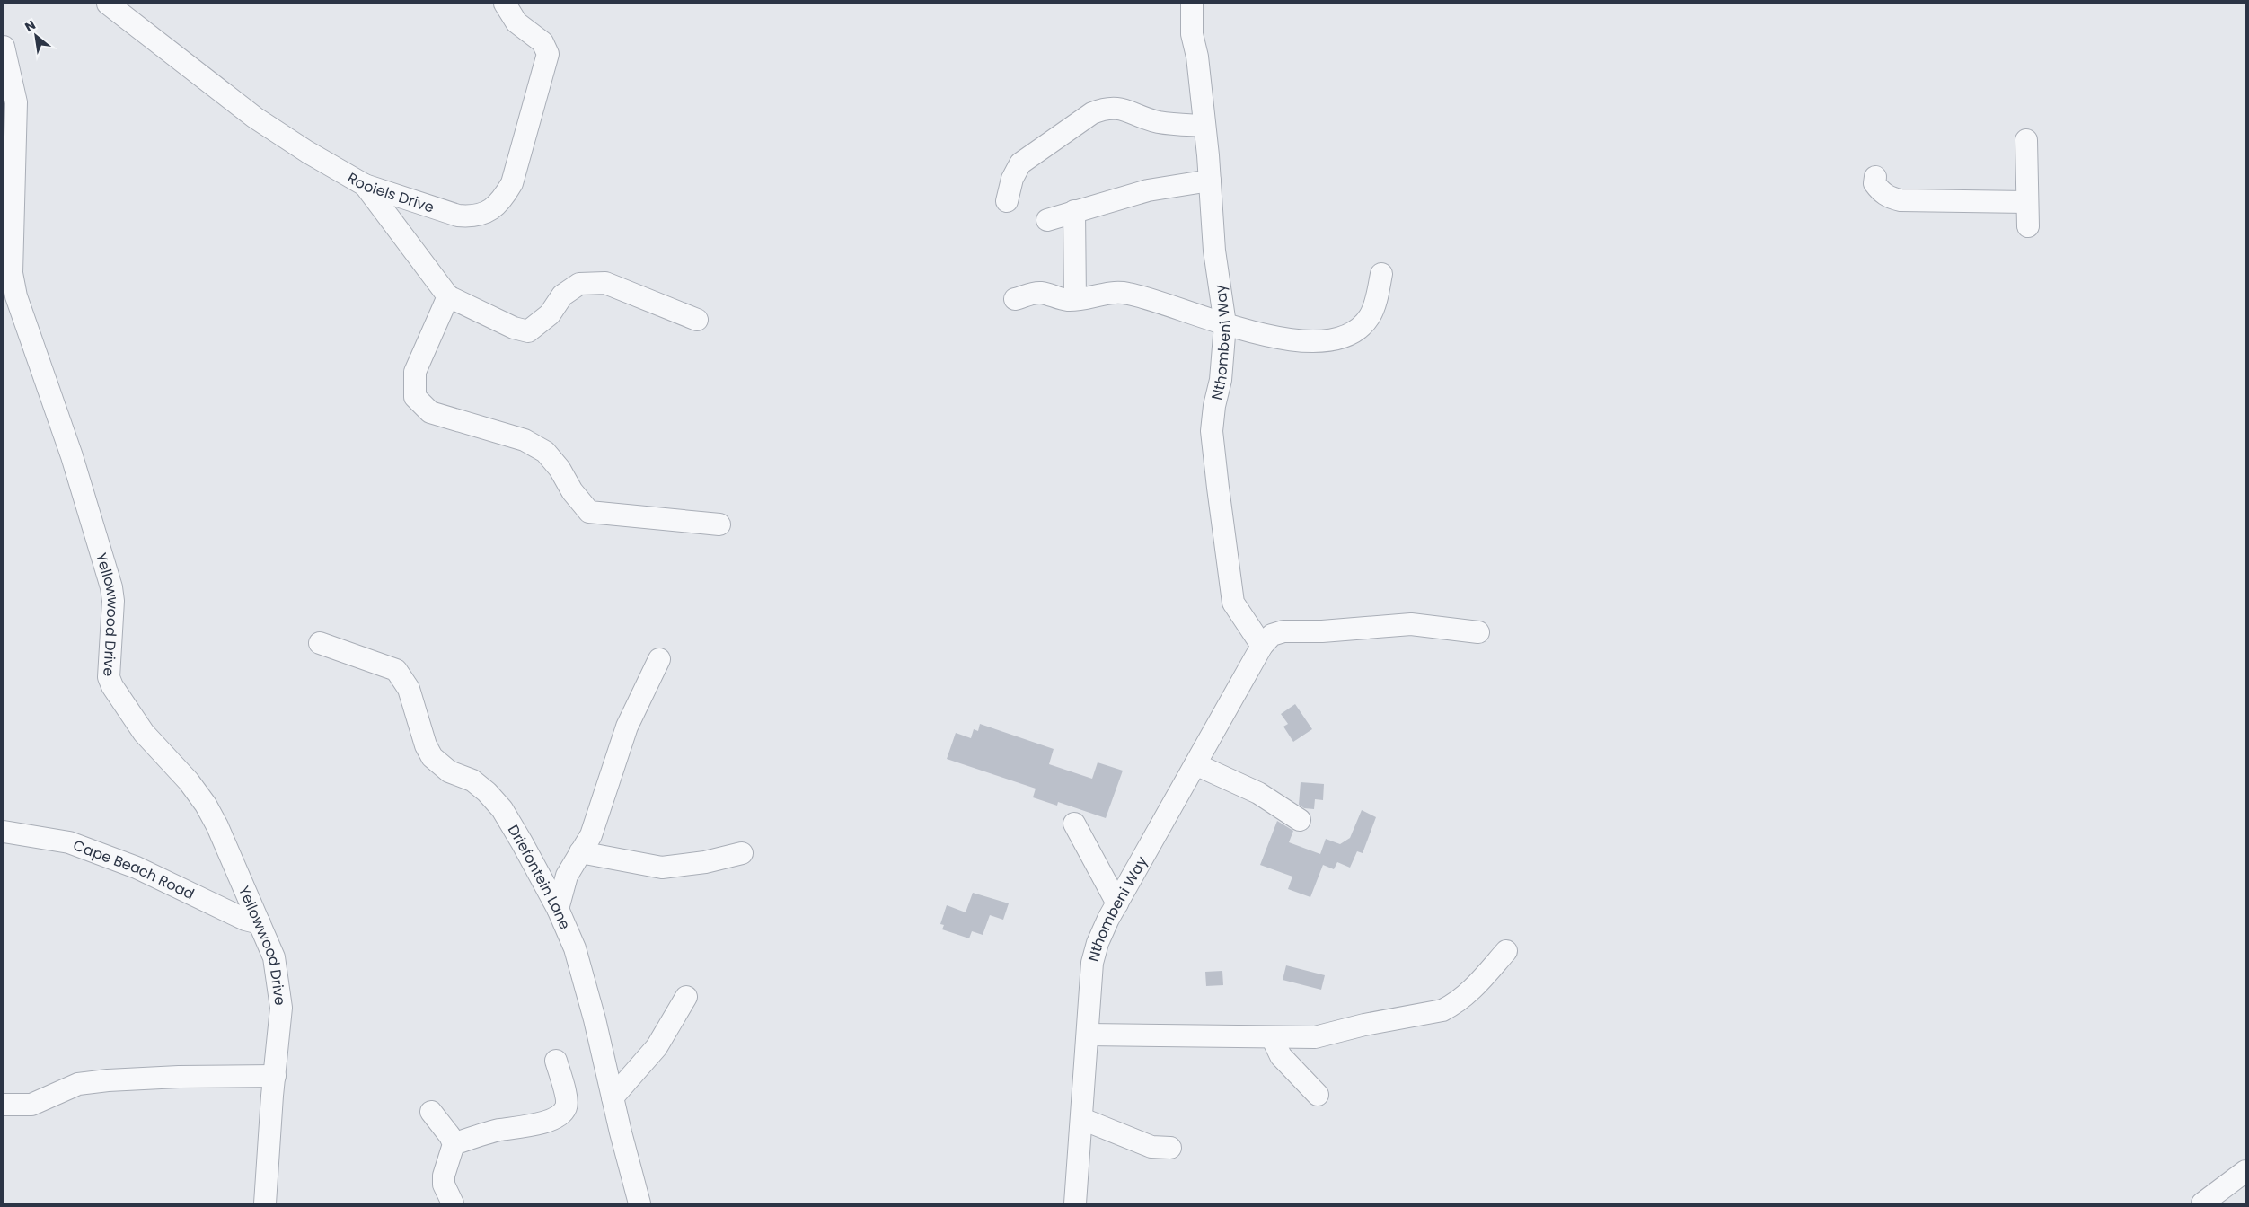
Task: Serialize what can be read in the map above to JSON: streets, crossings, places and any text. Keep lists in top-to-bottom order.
{
  "streets": {
    "street": [
      "Rooiels Drive",
      "Nthombeni Way",
      "Yellowwood Drive",
      "Cape Beach Road",
      "Driefontein Lane"
    ]
  },
  "crossings": [
    ["Yellowwood Drive", "Cape Beach Road"]
  ],
  "north": "top left"
}
